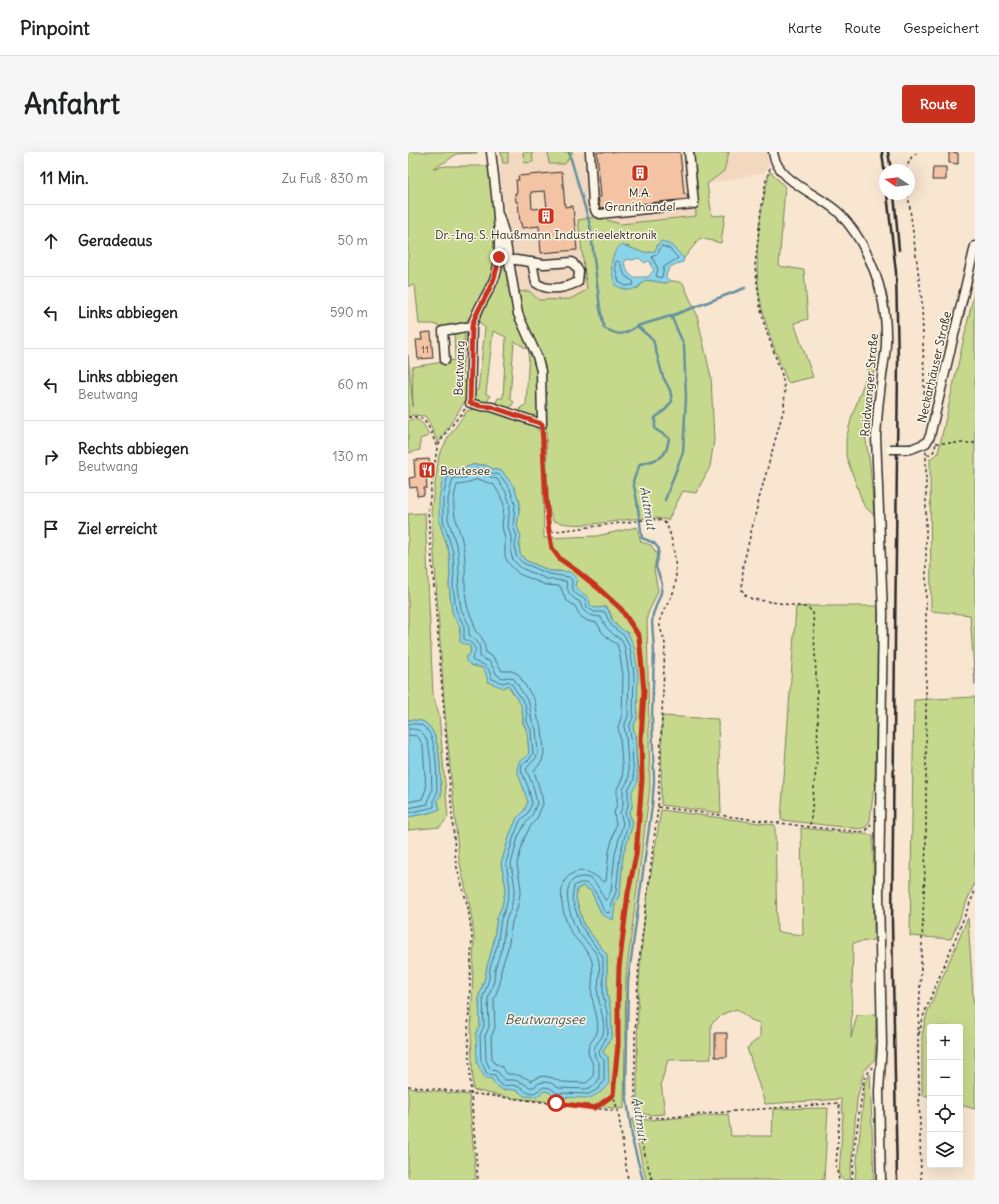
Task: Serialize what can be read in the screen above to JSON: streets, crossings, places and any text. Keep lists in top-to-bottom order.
{
  "streets": {
    "street": ["Neckarhäuser Straße", "Beutwang", "Raidwanger Straße"]
  },
  "crossings": [
    ["Neckarhäuser Straße", "Raidwanger Straße"]
  ],
  "water": ["Autmut", "Beutwangsee"],
  "places": {
    "building": ["M.A. Granithandel", "Dr.-Ing. S. Haußmann Industrieelektronik"],
    "restaurant": ["Beutesee"]
  },
  "house_numbers": ["11"],
  "north": "left",
  "page": {
    "header": "Pinpoint",
    "nav": ["Karte", "Route", "Gespeichert"],
    "buttons": "Route",
    "title": "Anfahrt",
    "heading": ["11 Min.", "Zu Fuß · 830 m"],
    "list": [
      ["Geradeaus", "50 m"],
      ["Links abbiegen", "590 m"],
      ["Links abbiegen", "Beutwang", "60 m"],
      ["Rechts abbiegen", "Beutwang", "130 m"],
      "Ziel erreicht"
    ],
    "map_buttons": ["+", "−"]
  }
}
